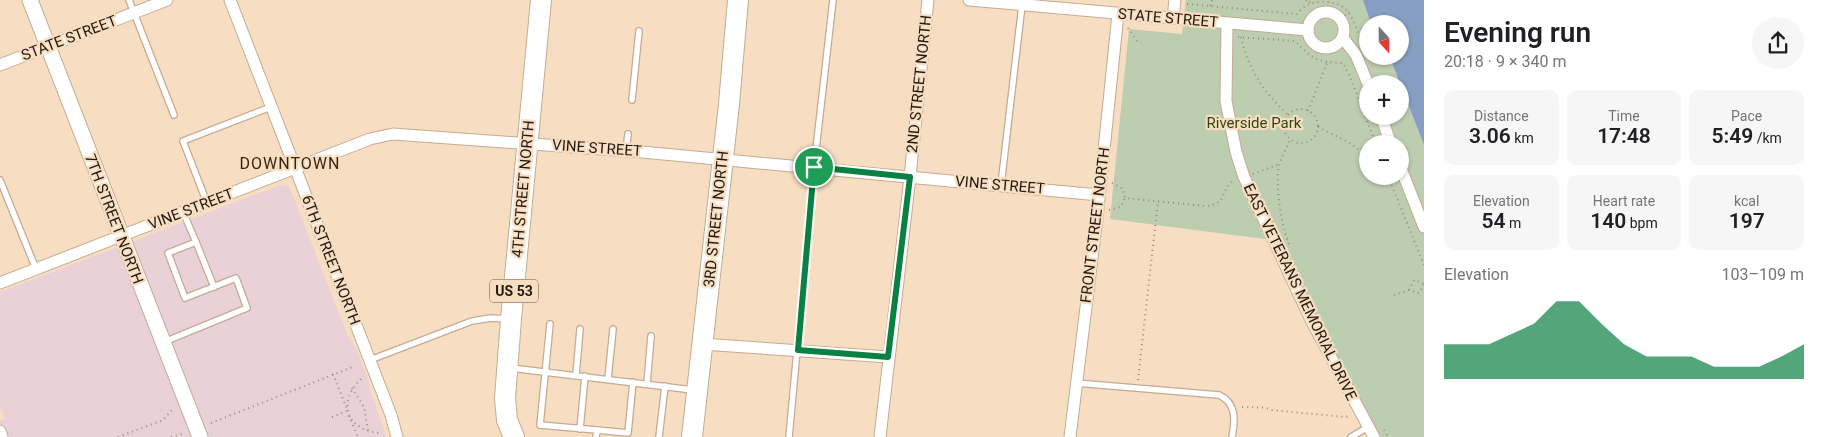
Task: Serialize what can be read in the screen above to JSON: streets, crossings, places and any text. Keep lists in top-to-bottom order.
{
  "streets": {
    "highway": ["4TH STREET NORTH", "3RD STREET NORTH", "US 53"],
    "main road": ["7TH STREET NORTH"],
    "street": [
      "STATE STREET",
      "2ND STREET NORTH",
      "VINE STREET",
      "FRONT STREET NORTH",
      "6TH STREET NORTH",
      "EAST VETERANS MEMORIAL DRIVE"
    ]
  },
  "crossings": [
    ["STATE STREET", "7TH STREET NORTH"],
    ["STATE STREET", "FRONT STREET NORTH"],
    ["STATE STREET", "EAST VETERANS MEMORIAL DRIVE"],
    ["2ND STREET NORTH", "VINE STREET"],
    ["VINE STREET", "4TH STREET NORTH"],
    ["VINE STREET", "7TH STREET NORTH"],
    ["VINE STREET", "3RD STREET NORTH"],
    ["VINE STREET", "FRONT STREET NORTH"],
    ["VINE STREET", "6TH STREET NORTH"]
  ],
  "districts": ["DOWNTOWN"],
  "parks": ["Riverside Park"],
  "north": "bottom",
  "page": {
    "heading": ["Evening run", "20:18 · 9 × 340 m"],
    "map_buttons": ["+", "−"],
    "stats": [
      ["Distance", "3.06 km"],
      ["Time", "17:48"],
      ["Pace", "5:49 /km"],
      ["Elevation", "54 m"],
      ["Heart rate", "140 bpm"],
      ["kcal", "197"]
    ],
    "chart": ["Elevation", "103–109 m"]
  }
}
